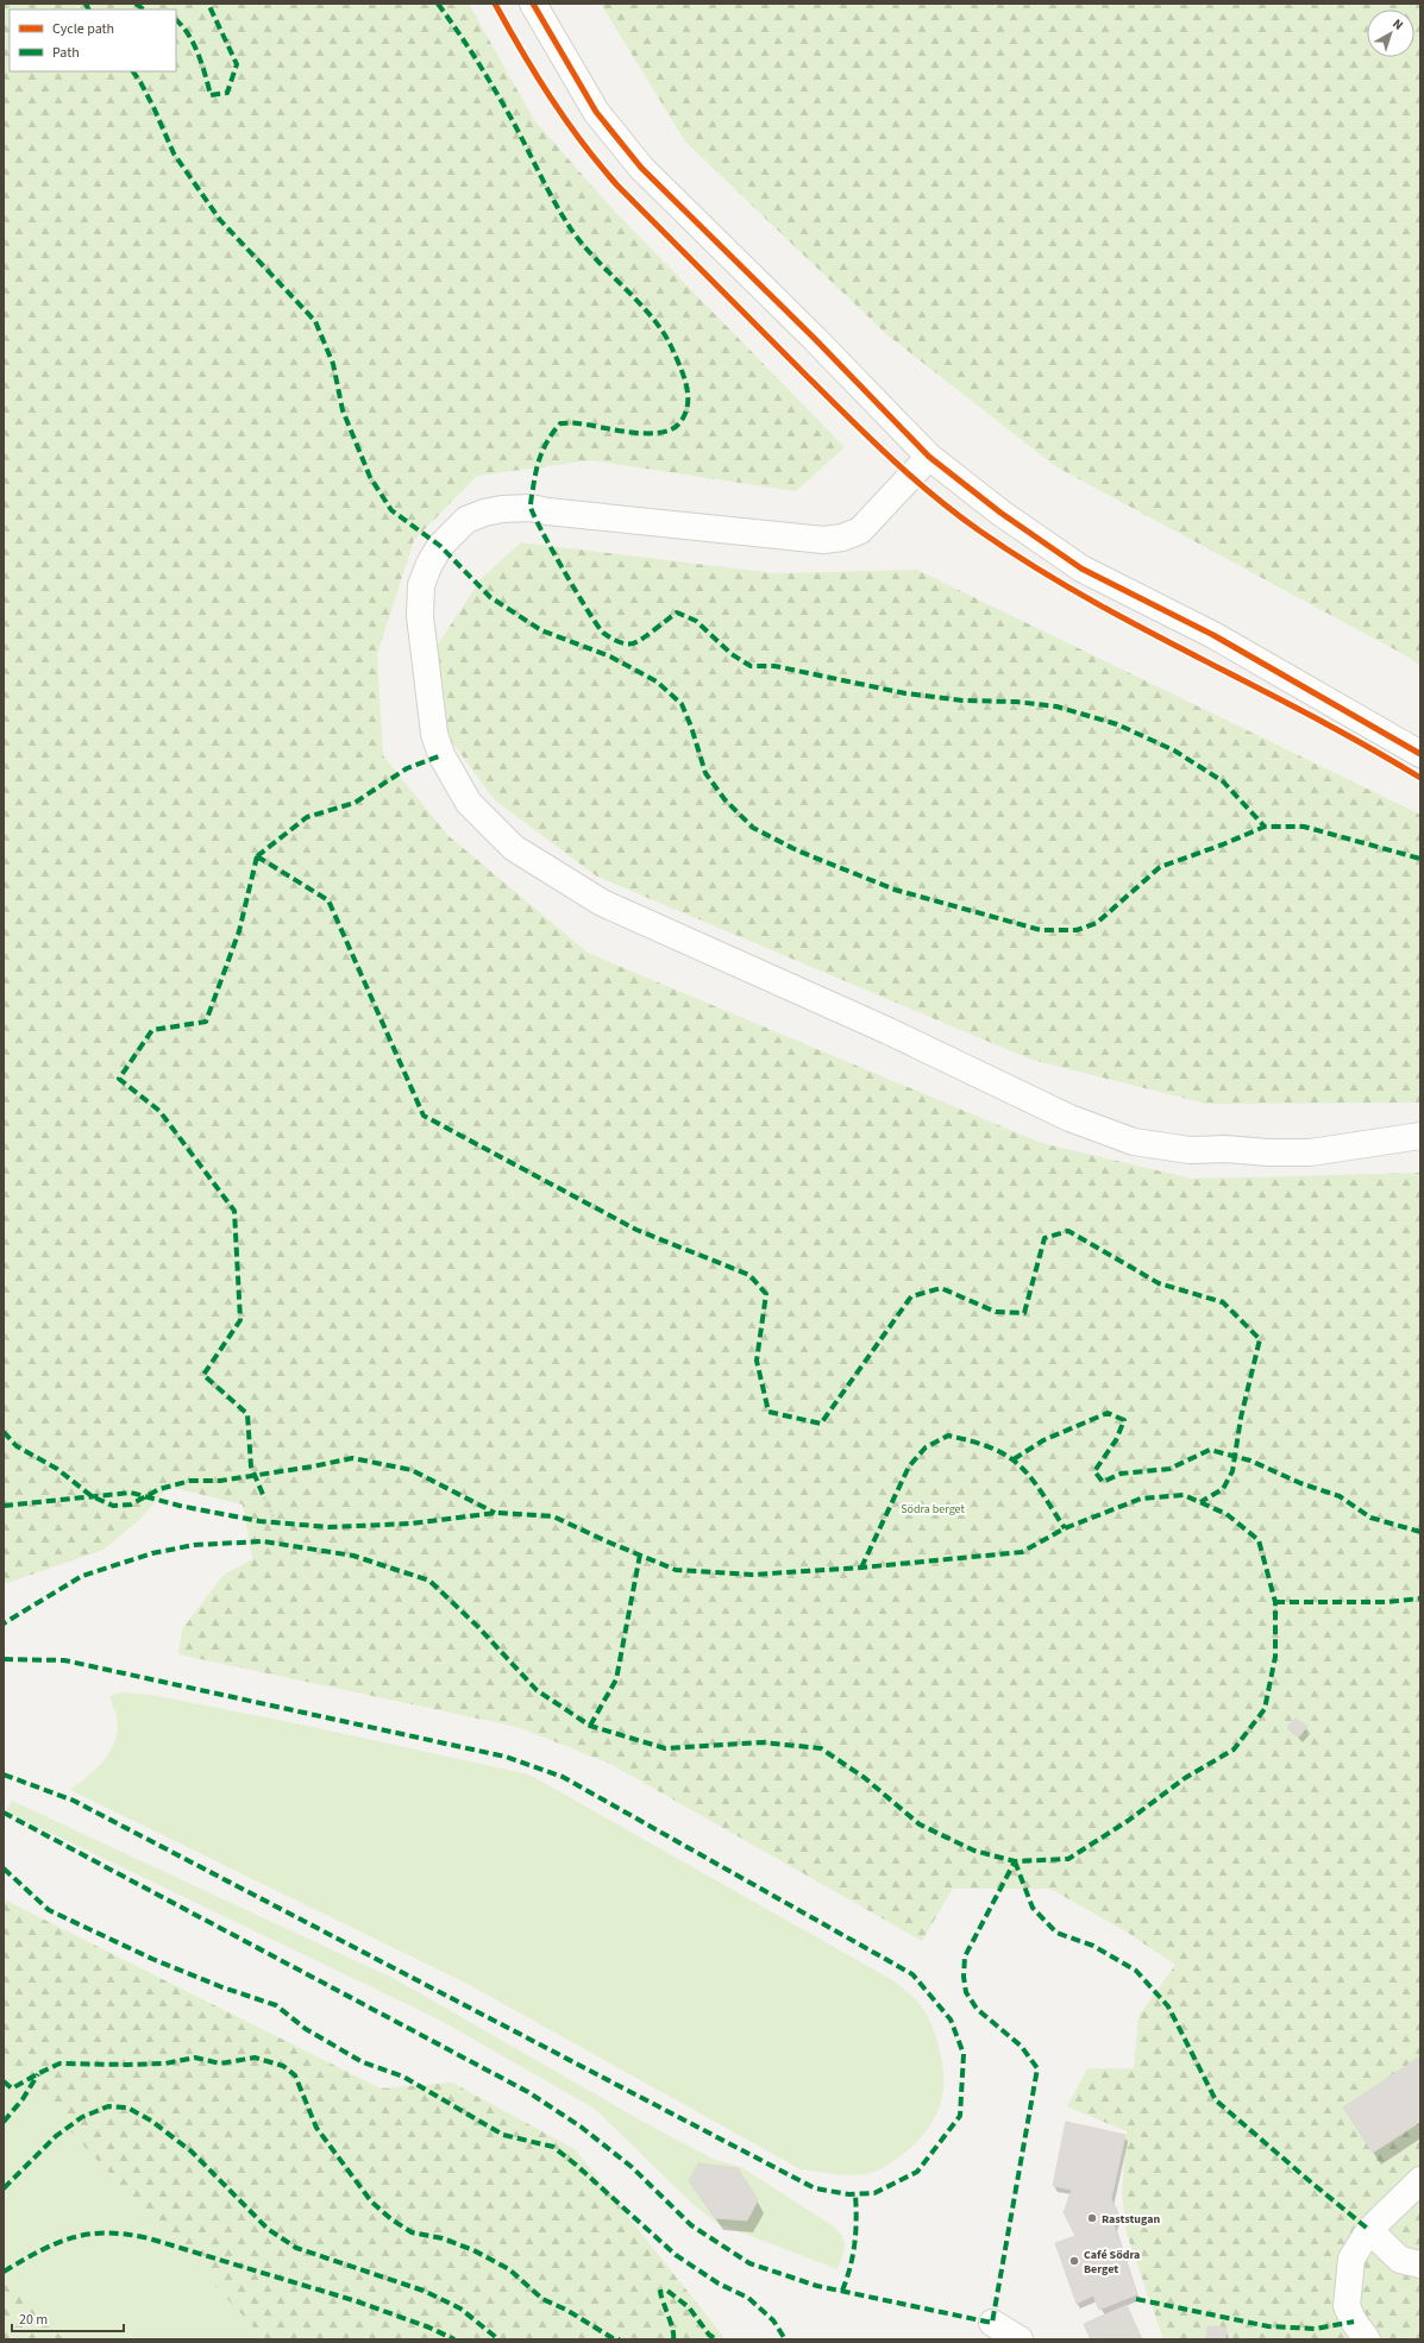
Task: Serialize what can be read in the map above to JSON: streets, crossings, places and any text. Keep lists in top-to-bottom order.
{
  "parks": ["Södra berget"],
  "places": ["Raststugan", "Café Södra Berget"],
  "legend": ["Cycle path", "Path"],
  "scale_bar": "20 m",
  "north": "top right"
}
